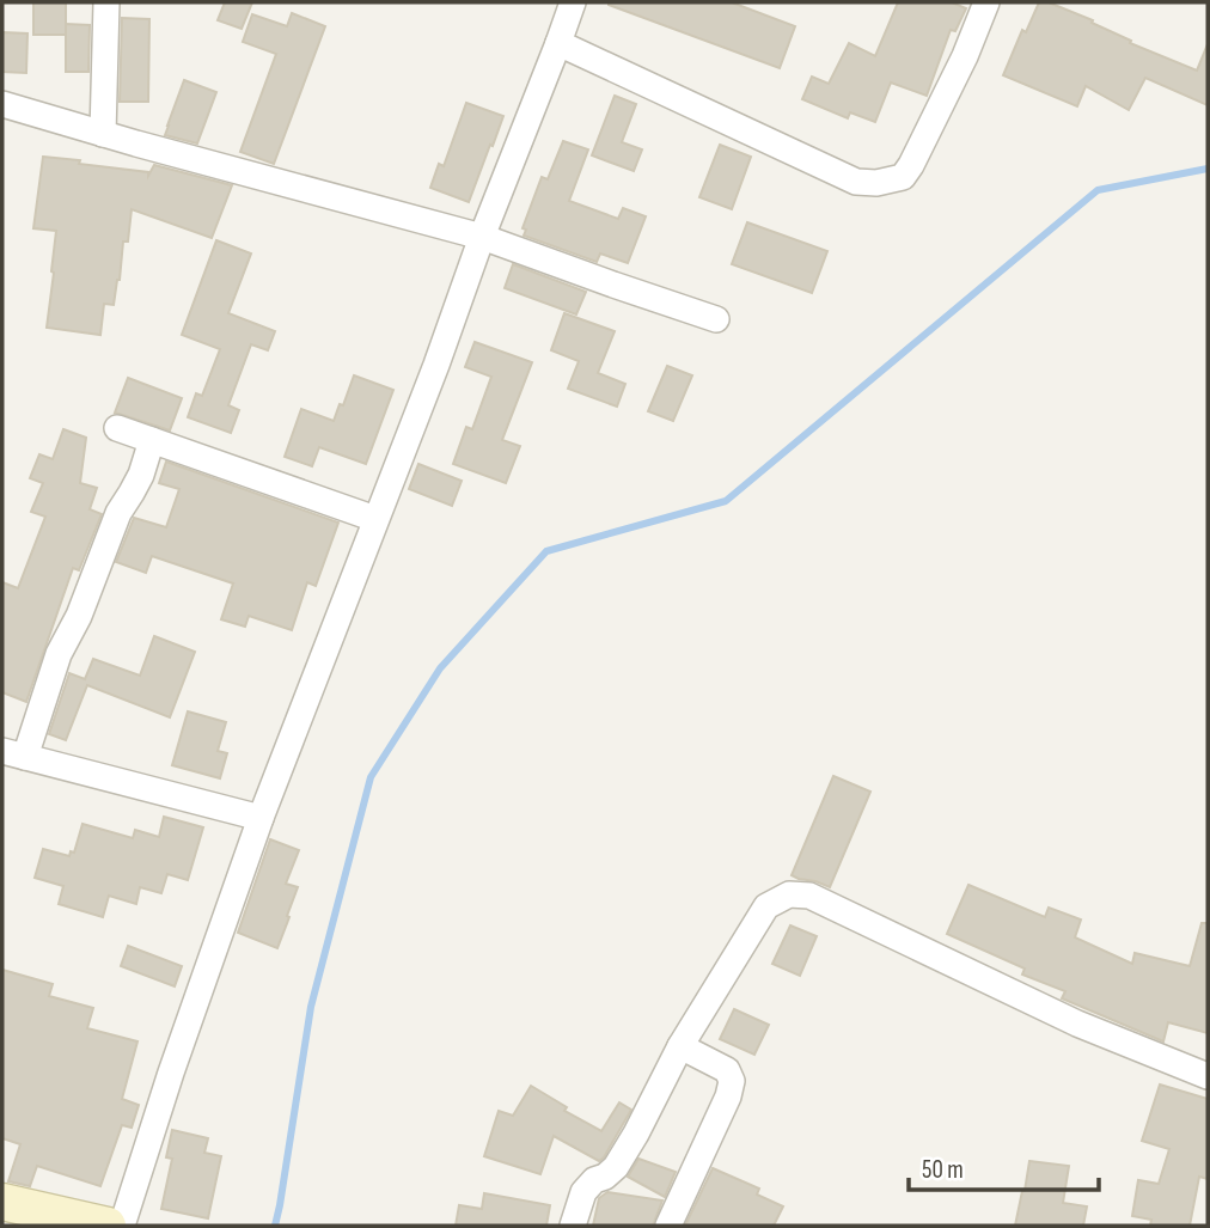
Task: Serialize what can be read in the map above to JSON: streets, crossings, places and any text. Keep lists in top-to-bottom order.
{
  "scale_bar": "50 m"
}
